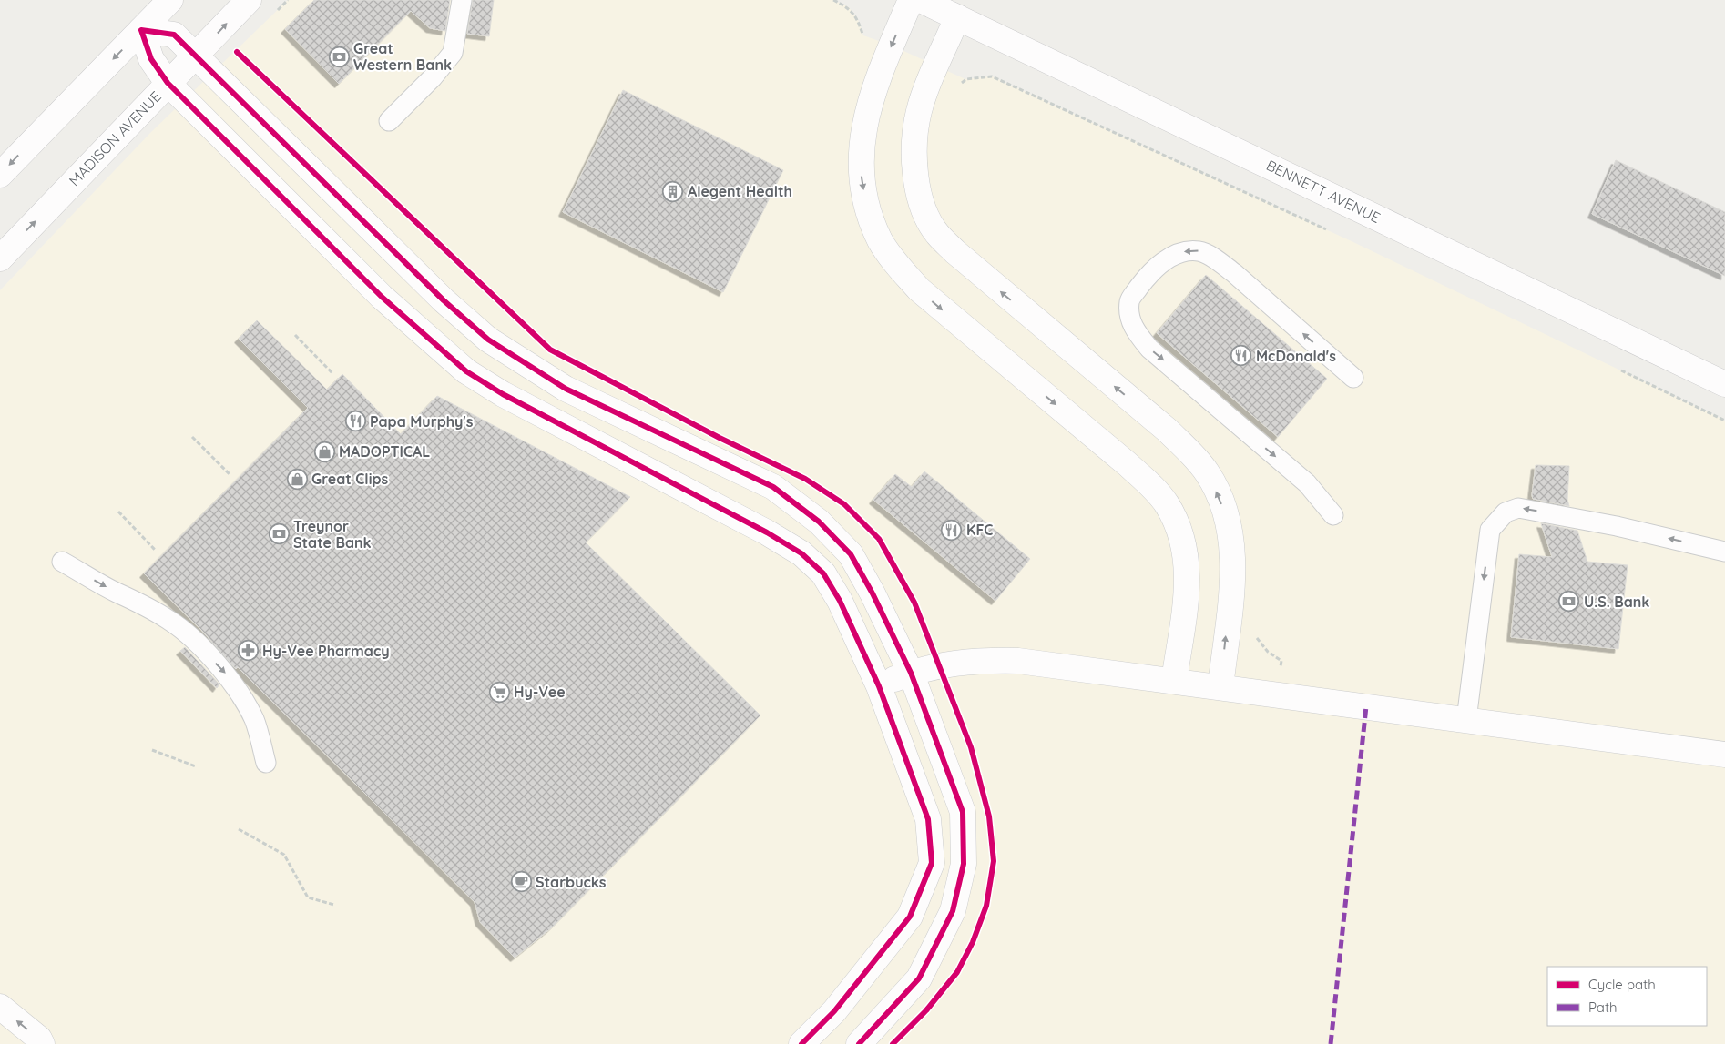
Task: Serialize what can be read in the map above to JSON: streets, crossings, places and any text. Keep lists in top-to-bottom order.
{
  "streets": {
    "street": ["MADISON AVENUE", "BENNETT AVENUE"]
  },
  "places": {
    "bank": ["Great Western Bank", "Treynor State Bank", "U.S. Bank"],
    "building": ["Alegent Health"],
    "restaurant": ["McDonald's", "Papa Murphy's", "KFC"],
    "shop": ["MADOPTICAL", "Great Clips"],
    "pharmacy": ["Hy-Vee Pharmacy"],
    "supermarket": ["Hy-Vee"],
    "cafe": ["Starbucks"]
  },
  "legend": ["Cycle path", "Path"]
}
